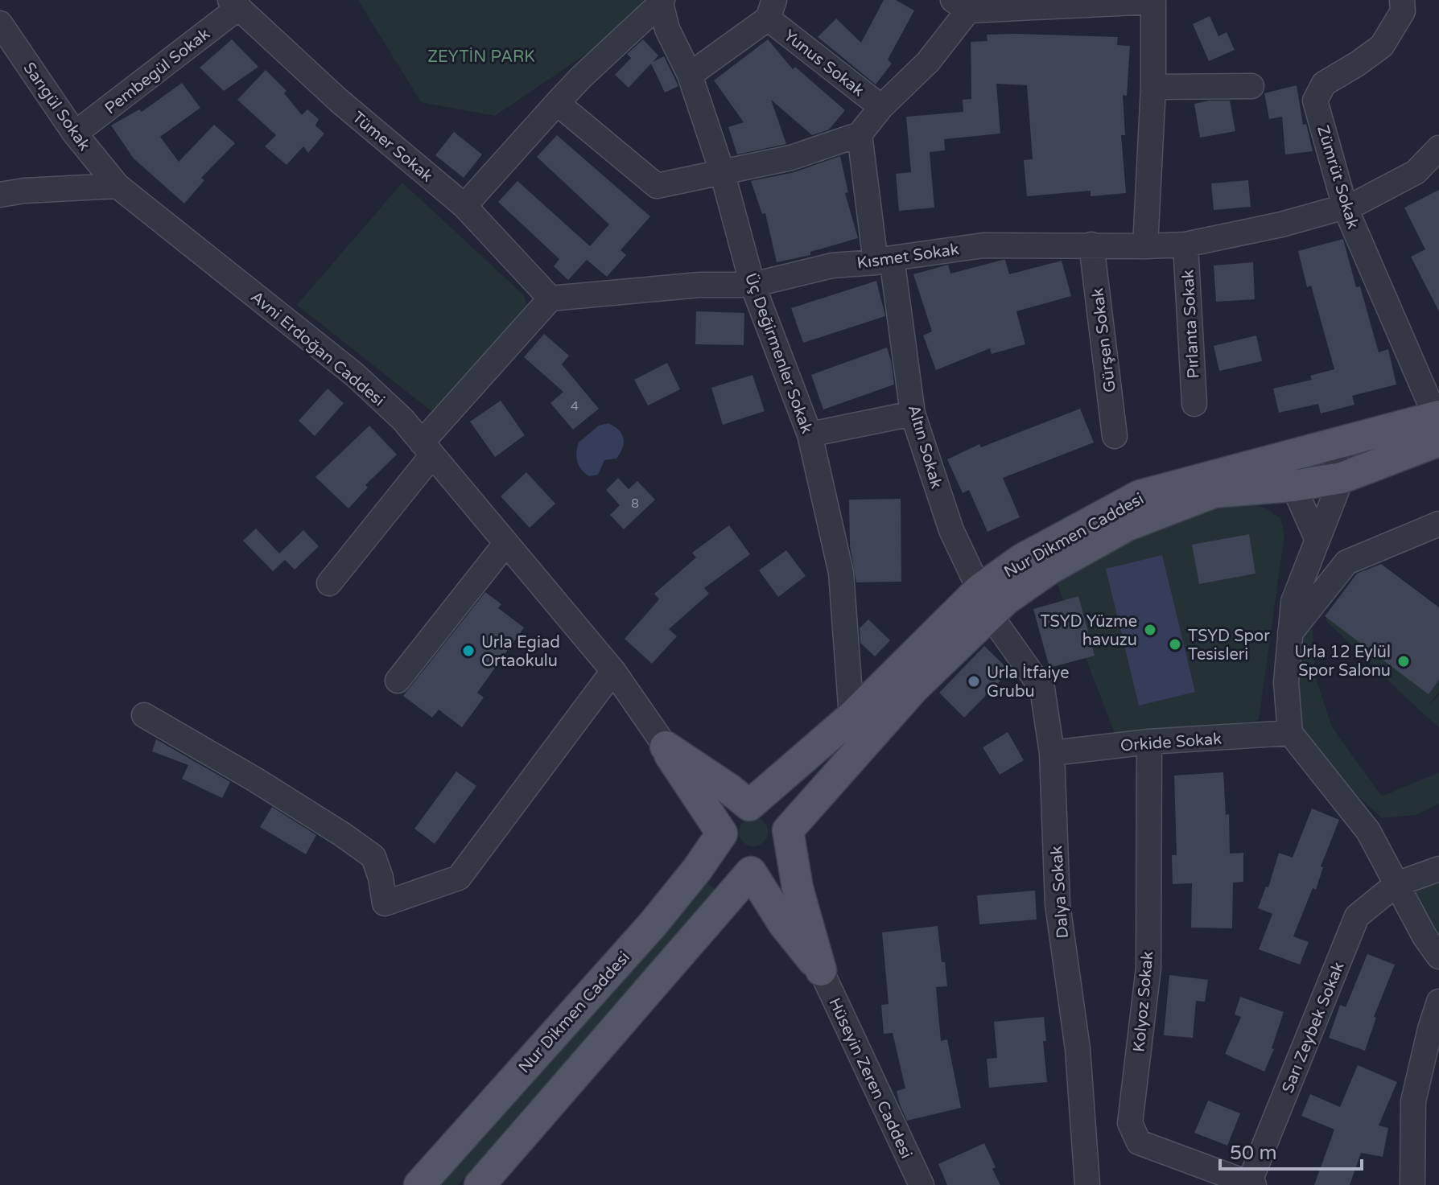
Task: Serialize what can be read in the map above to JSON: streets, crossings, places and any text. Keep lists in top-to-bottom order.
{
  "streets": {
    "main road": ["Nur Dikmen Caddesi"],
    "street": [
      "Yunus Sokak",
      "Pembegül Sokak",
      "Sarıgül Sokak",
      "Tümer Sokak",
      "Zümrüt Sokak",
      "Kısmet Sokak",
      "Pırlanta Sokak",
      "Gürşen Sokak",
      "Avni Erdoğan Caddesi",
      "Üç Değirmenler Sokak",
      "Altın Sokak",
      "Orkide Sokak",
      "Dalya Sokak",
      "Kolyoz Sokak",
      "Sarı Zeybek Sokak",
      "Hüseyin Zeren Caddesi"
    ]
  },
  "crossings": [
    ["Pembegül Sokak", "Sarıgül Sokak"],
    ["Pembegül Sokak", "Tümer Sokak"],
    ["Sarıgül Sokak", "Avni Erdoğan Caddesi"],
    ["Tümer Sokak", "Kısmet Sokak"],
    ["Zümrüt Sokak", "Kısmet Sokak"],
    ["Zümrüt Sokak", "Nur Dikmen Caddesi"],
    ["Kısmet Sokak", "Pırlanta Sokak"],
    ["Kısmet Sokak", "Gürşen Sokak"],
    ["Kısmet Sokak", "Üç Değirmenler Sokak"],
    ["Kısmet Sokak", "Altın Sokak"],
    ["Üç Değirmenler Sokak", "Nur Dikmen Caddesi"],
    ["Altın Sokak", "Nur Dikmen Caddesi"],
    ["Altın Sokak", "Dalya Sokak"],
    ["Nur Dikmen Caddesi", "Dalya Sokak"],
    ["Orkide Sokak", "Dalya Sokak"],
    ["Orkide Sokak", "Kolyoz Sokak"],
    ["Kolyoz Sokak", "Sarı Zeybek Sokak"]
  ],
  "parks": ["ZEYTİN PARK"],
  "places": [
    "TSYD Yüzme havuzu",
    "TSYD Spor Tesisleri",
    "Urla Egiad Ortaokulu",
    "Urla 12 Eylül Spor Salonu",
    "Urla İtfaiye Grubu"
  ],
  "house_numbers": ["4", "8"],
  "scale_bar": "50 m"
}
